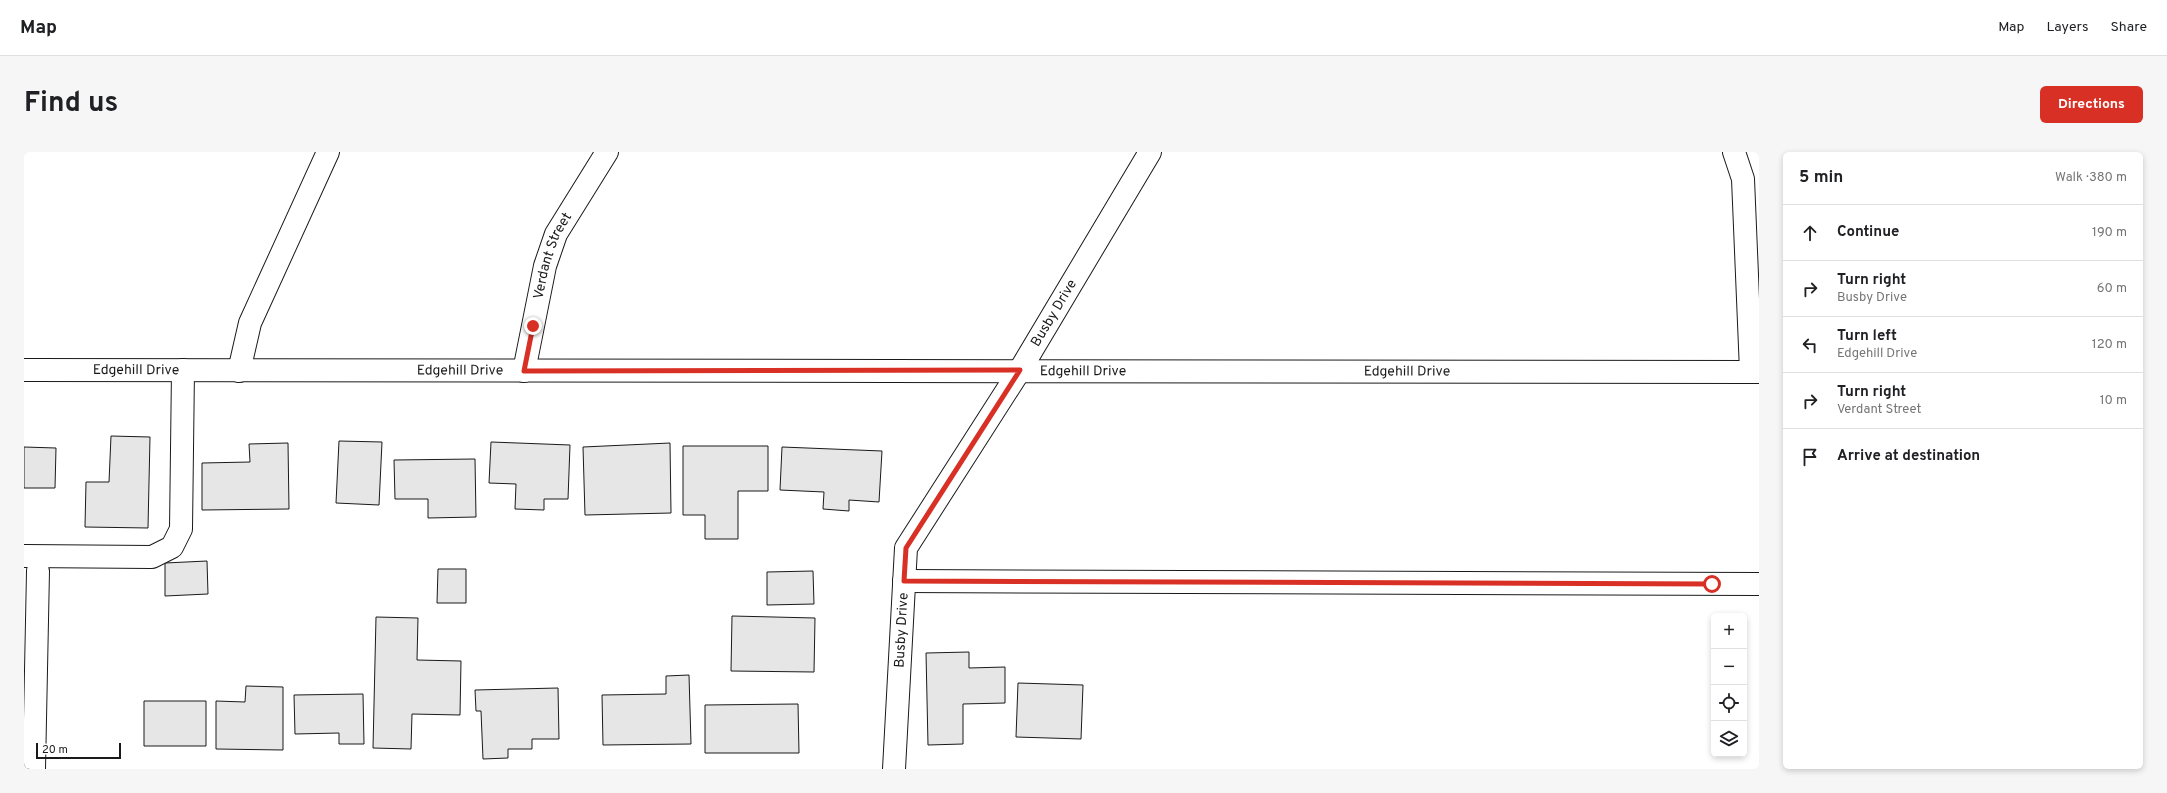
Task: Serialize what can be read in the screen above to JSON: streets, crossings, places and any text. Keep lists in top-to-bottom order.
{
  "streets": {
    "street": ["Verdant Street", "Busby Drive", "Edgehill Drive"]
  },
  "crossings": [
    ["Verdant Street", "Edgehill Drive"],
    ["Busby Drive", "Edgehill Drive"]
  ],
  "scale_bar": "20 m",
  "page": {
    "header": "Map",
    "nav": ["Map", "Layers", "Share"],
    "title": "Find us",
    "buttons": "Directions",
    "heading": ["5 min", "Walk · 380 m"],
    "list": [
      ["Continue", "190 m"],
      ["Turn right", "Busby Drive", "60 m"],
      ["Turn left", "Edgehill Drive", "120 m"],
      ["Turn right", "Verdant Street", "10 m"],
      "Arrive at destination"
    ],
    "map_buttons": ["+", "−"],
    "scale": "20 m"
  }
}
